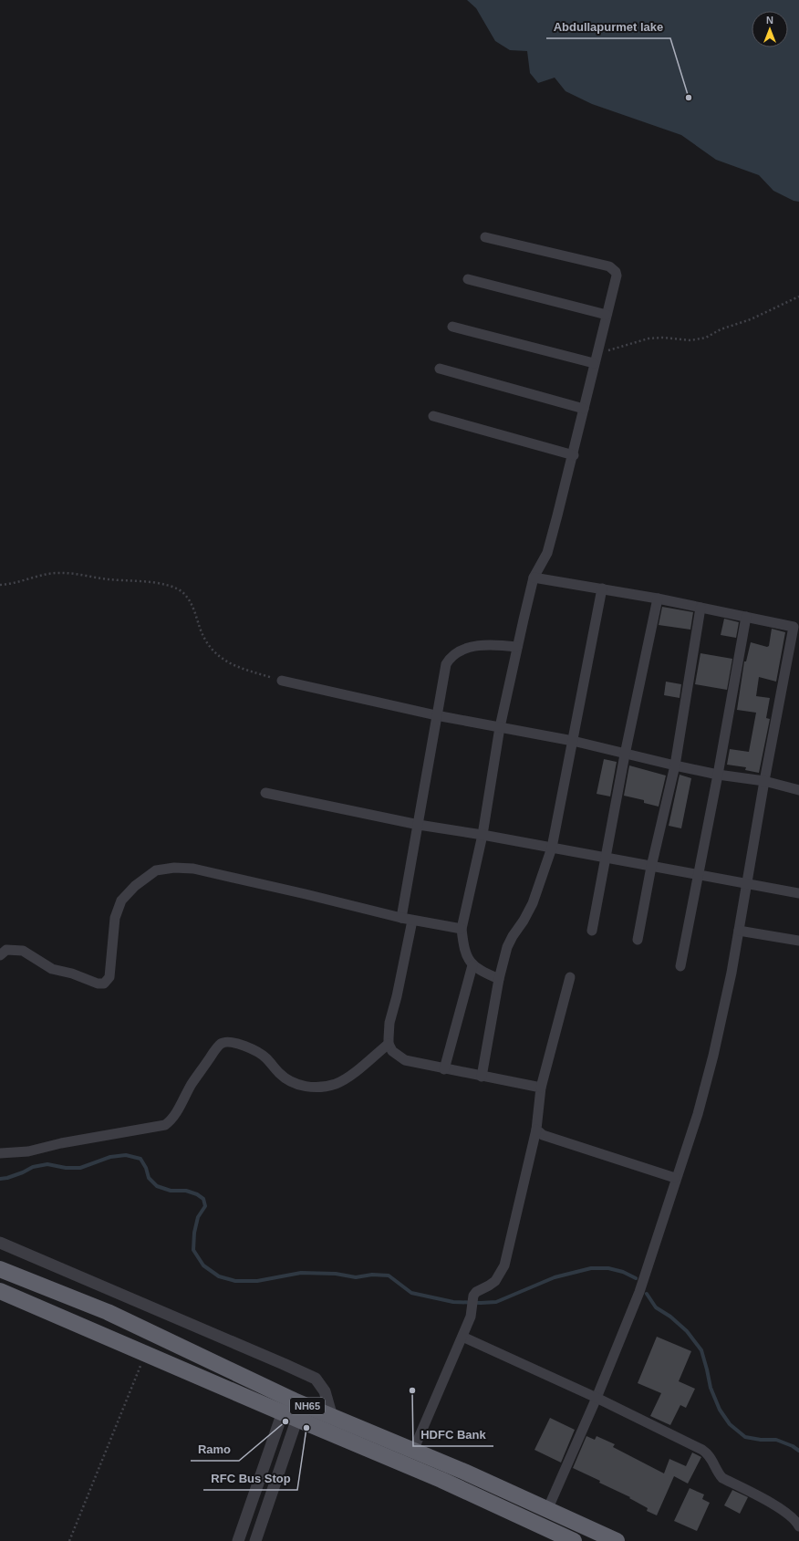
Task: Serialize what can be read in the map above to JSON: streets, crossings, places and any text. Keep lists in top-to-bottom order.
{
  "streets": {
    "highway": ["NH65"]
  },
  "places": [
    "Abdullapurmet lake",
    "HDFC Bank",
    "Ramo",
    "RFC Bus Stop"
  ],
  "north": "top"
}
